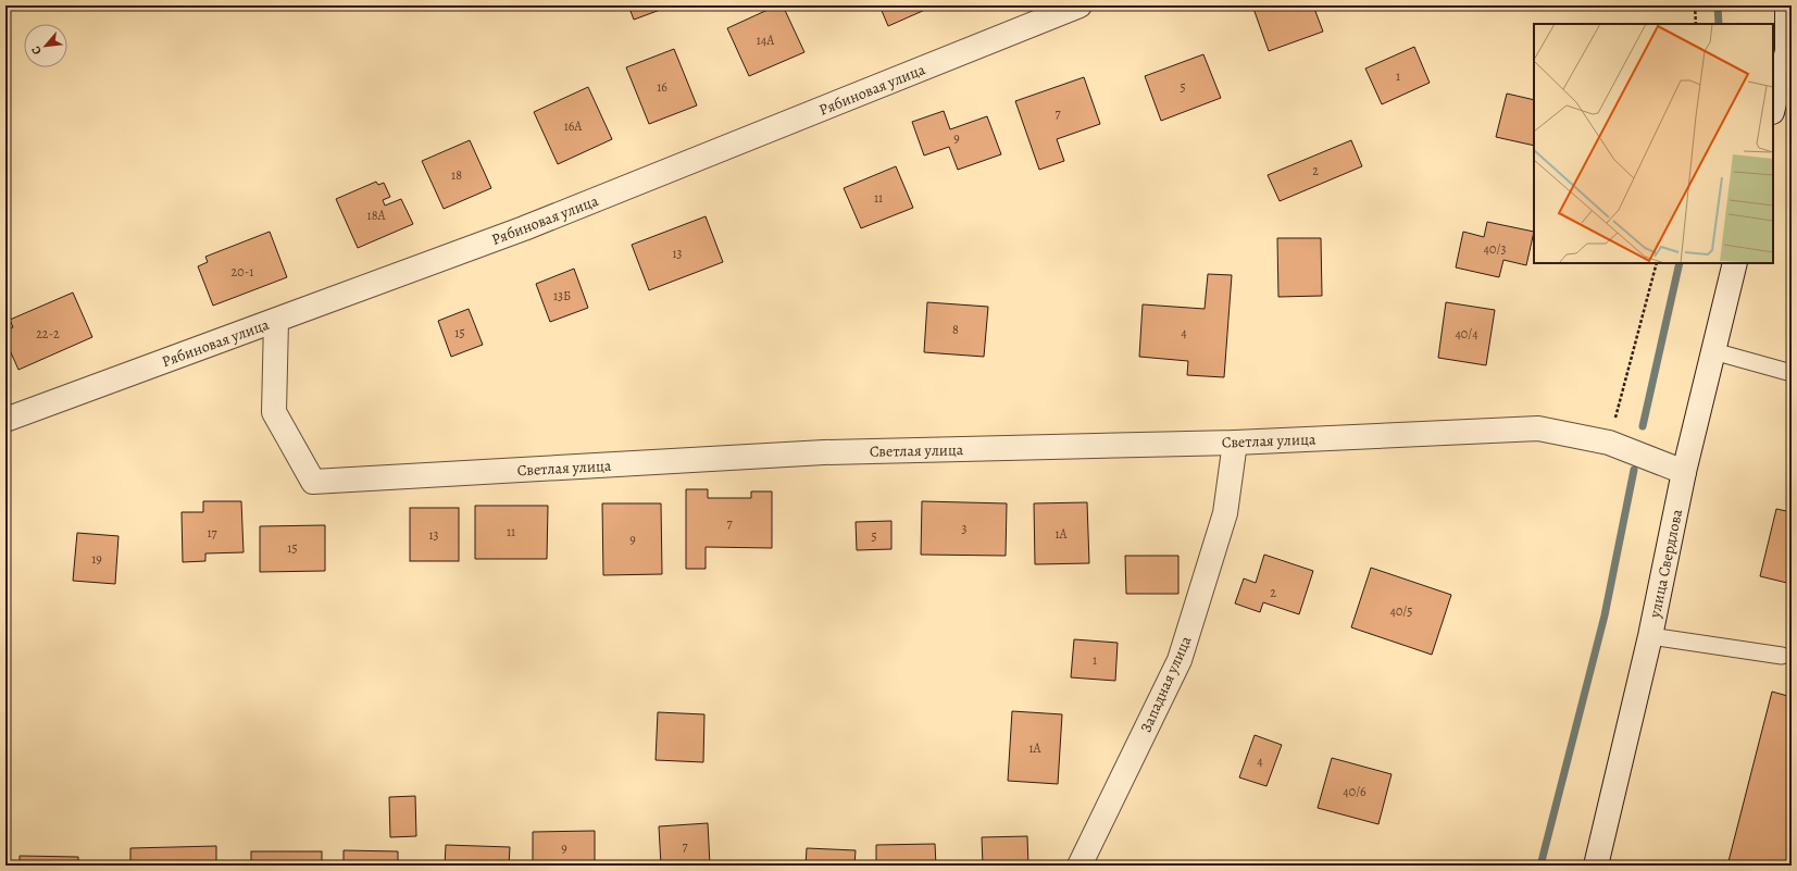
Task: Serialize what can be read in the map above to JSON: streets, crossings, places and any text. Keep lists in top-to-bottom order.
{
  "streets": {
    "street": [
      "Рябиновая улица",
      "Светлая улица",
      "улица Свердлова",
      "Западная улица"
    ]
  },
  "crossings": [
    ["Рябиновая улица", "Светлая улица"],
    ["Светлая улица", "улица Свердлова"],
    ["Светлая улица", "Западная улица"]
  ],
  "house_numbers": [
    "14А",
    "1",
    "16",
    "5",
    "7",
    "16А",
    "9",
    "2",
    "18",
    "11",
    "18А",
    "40/3",
    "13",
    "20-1",
    "13Б",
    "8",
    "15",
    "4",
    "22-2",
    "40/4",
    "7",
    "3",
    "11",
    "17",
    "1А",
    "13",
    "5",
    "9",
    "15",
    "19",
    "2",
    "40/5",
    "1",
    "1А",
    "4",
    "40/6",
    "7",
    "9"
  ],
  "north": "bottom left"
}
